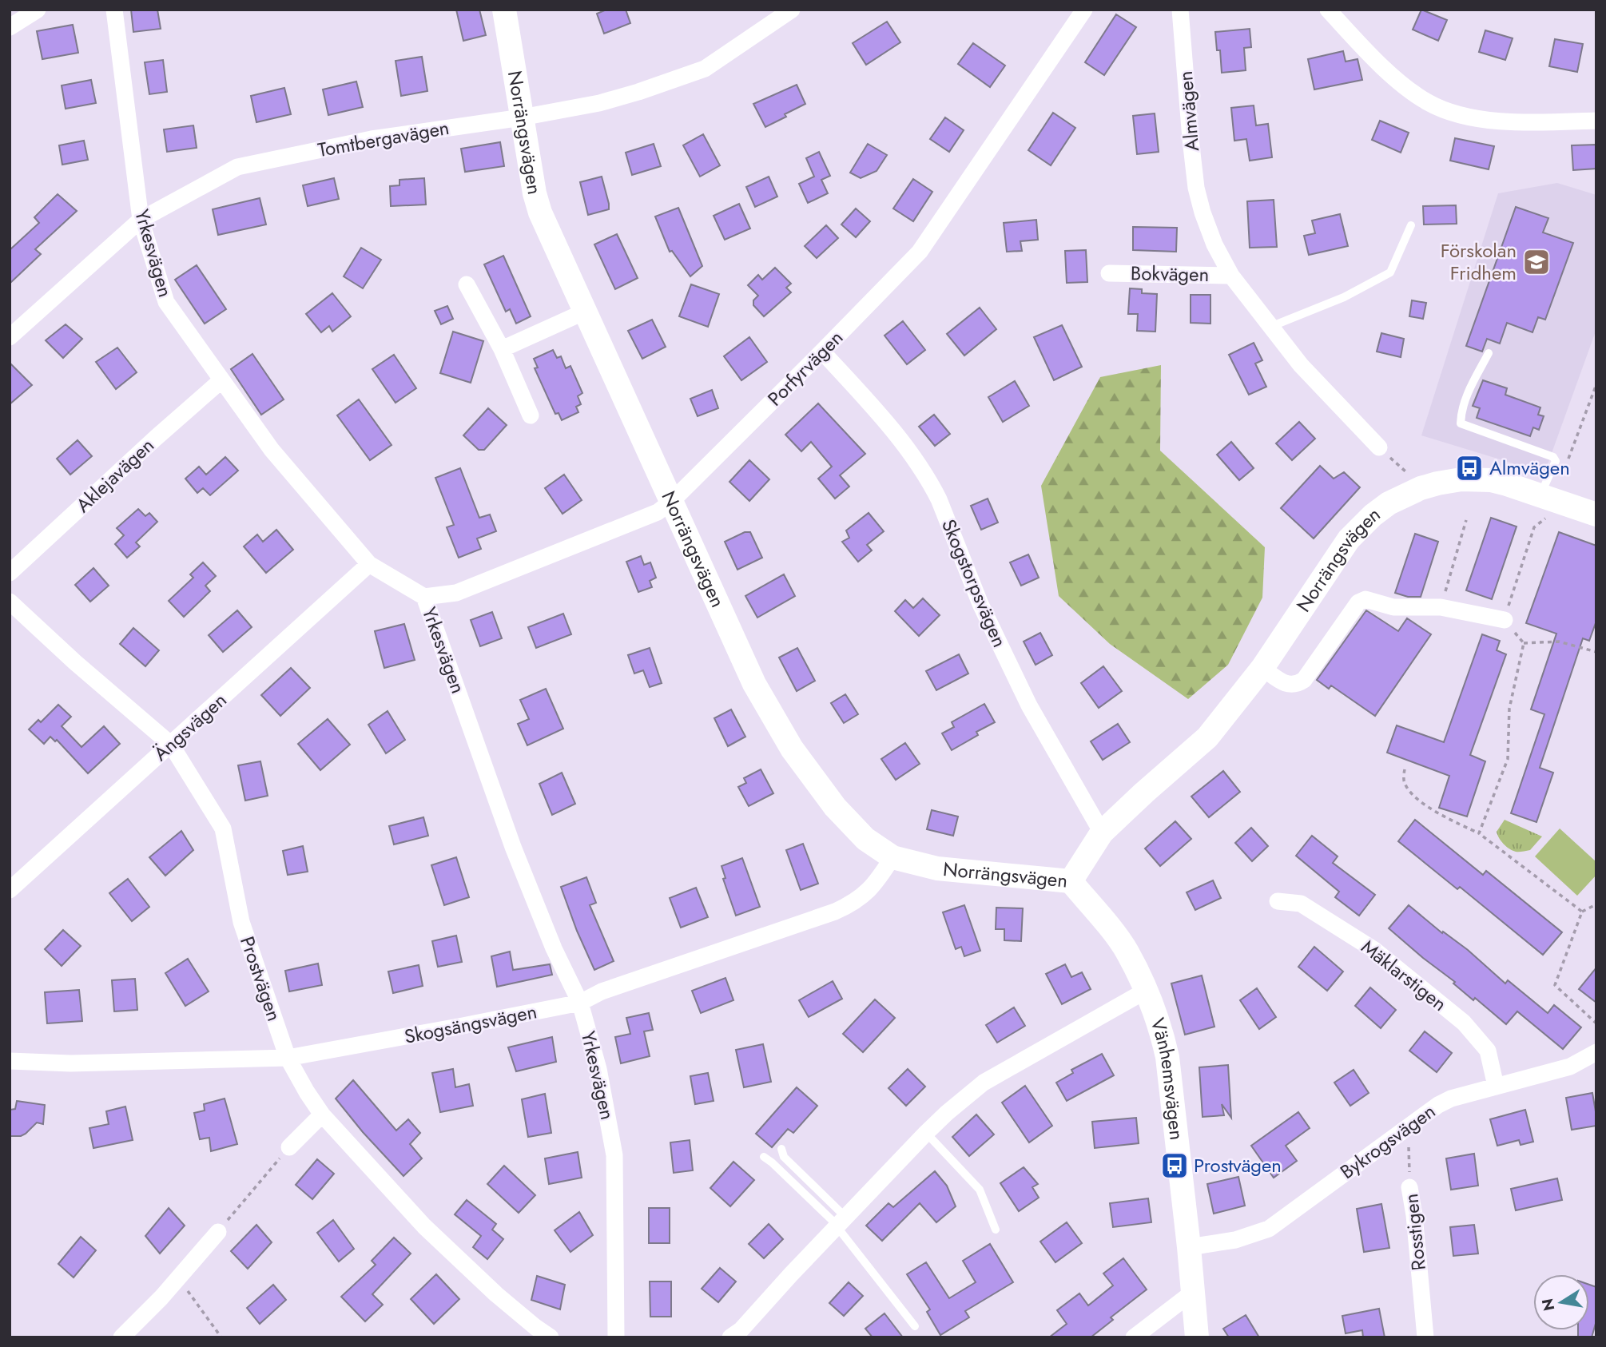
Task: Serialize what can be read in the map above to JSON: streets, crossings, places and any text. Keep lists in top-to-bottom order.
{
  "streets": {
    "street": [
      "Almvägen",
      "Norrängsvägen",
      "Tomtbergavägen",
      "Yrkesvägen",
      "Bokvägen",
      "Porfyrvägen",
      "Aklejavägen",
      "Skogstorpsvägen",
      "Ängsvägen",
      "Mäklarstigen",
      "Prostvägen",
      "Skogsängsvägen",
      "Vänhemsvägen",
      "Bykrogsvägen",
      "Rosstigen"
    ]
  },
  "crossings": [
    ["Almvägen", "Bokvägen"],
    ["Norrängsvägen", "Tomtbergavägen"],
    ["Norrängsvägen", "Porfyrvägen"],
    ["Norrängsvägen", "Skogstorpsvägen"],
    ["Norrängsvägen", "Skogsängsvägen"],
    ["Norrängsvägen", "Vänhemsvägen"],
    ["Tomtbergavägen", "Yrkesvägen"],
    ["Yrkesvägen", "Porfyrvägen"],
    ["Yrkesvägen", "Aklejavägen"],
    ["Yrkesvägen", "Ängsvägen"],
    ["Yrkesvägen", "Skogsängsvägen"],
    ["Porfyrvägen", "Skogstorpsvägen"],
    ["Ängsvägen", "Prostvägen"],
    ["Mäklarstigen", "Bykrogsvägen"],
    ["Prostvägen", "Skogsängsvägen"],
    ["Vänhemsvägen", "Bykrogsvägen"],
    ["Bykrogsvägen", "Rosstigen"]
  ],
  "places": {
    "school or university": ["Förskolan Fridhem"],
    "bus stop": ["Almvägen", "Prostvägen"]
  },
  "north": "left"
}
